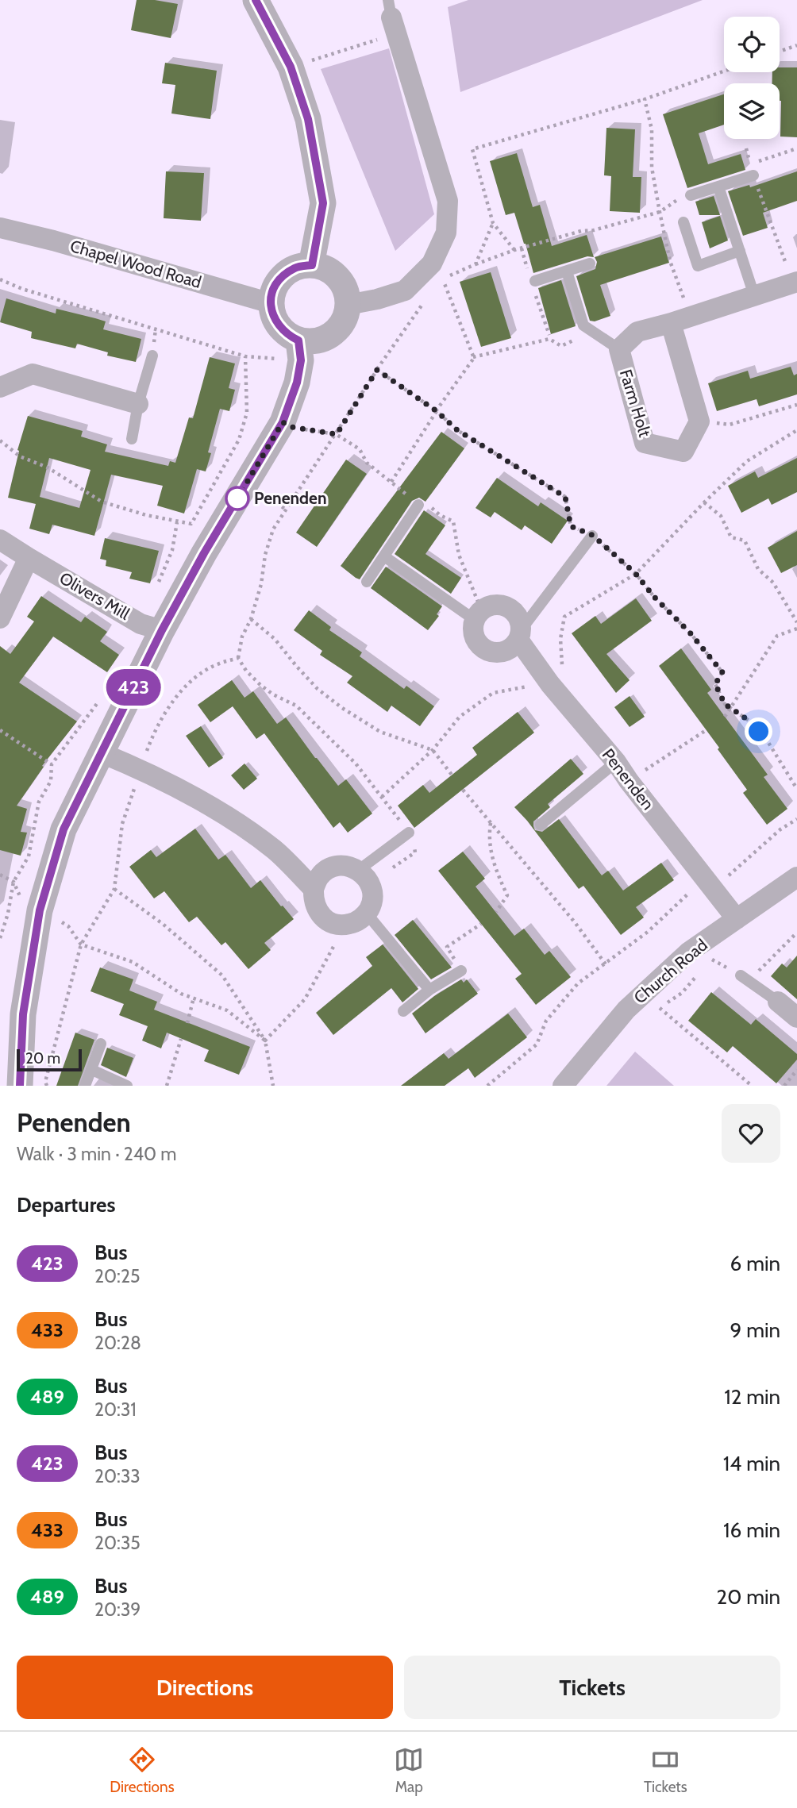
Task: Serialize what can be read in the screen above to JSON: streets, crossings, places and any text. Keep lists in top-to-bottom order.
{
  "streets": {
    "street": [
      "Chapel Wood Road",
      "Farm Holt",
      "Olivers Mill",
      "Penenden",
      "Church Road"
    ]
  },
  "crossings": [
    ["Penenden", "Church Road"]
  ],
  "places": ["Penenden"],
  "lines": ["bus line 423"],
  "scale_bar": "20 m",
  "page": {
    "on_map": "423",
    "scale": "20 m",
    "heading": [
      ["Penenden", "Walk · 3 min · 240 m"],
      "Departures"
    ],
    "list": [
      {
        "mark": "423",
        "name": "Bus",
        "note": "20:25",
        "value": "6 min"
      },
      {
        "mark": "433",
        "name": "Bus",
        "note": "20:28",
        "value": "9 min"
      },
      {
        "mark": "489",
        "name": "Bus",
        "note": "20:31",
        "value": "12 min"
      },
      {
        "mark": "423",
        "name": "Bus",
        "note": "20:33",
        "value": "14 min"
      },
      {
        "mark": "433",
        "name": "Bus",
        "note": "20:35",
        "value": "16 min"
      },
      {
        "mark": "489",
        "name": "Bus",
        "note": "20:39",
        "value": "20 min"
      }
    ],
    "buttons": ["Directions", "Tickets"],
    "tabs": ["Directions", "Map", "Tickets"]
  }
}
